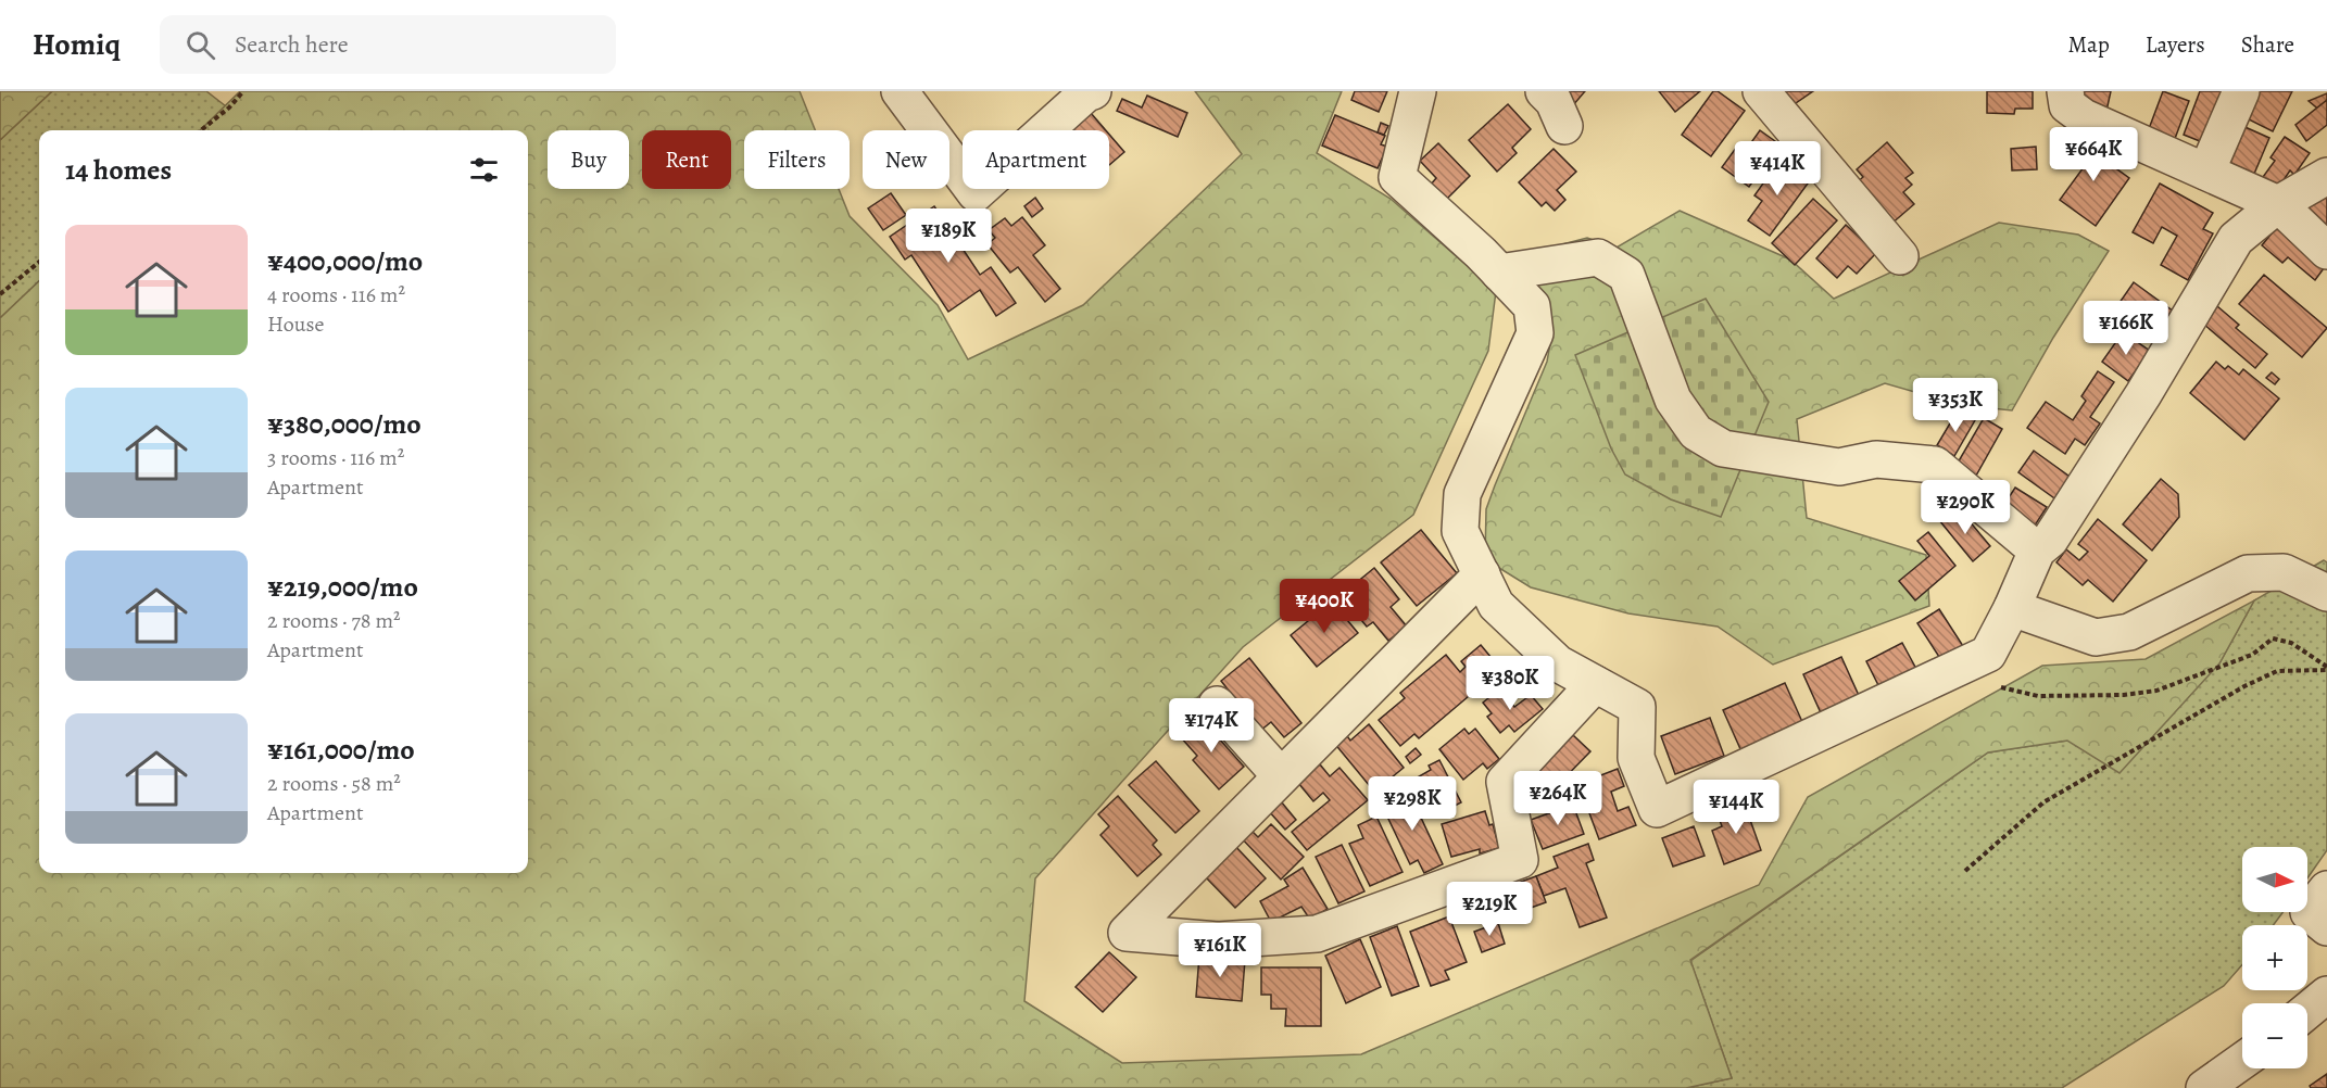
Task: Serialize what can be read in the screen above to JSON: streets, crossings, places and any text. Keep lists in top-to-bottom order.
{
  "north": "right",
  "page": {
    "header": "Homiq",
    "search": "Search here",
    "nav": ["Map", "Layers", "Share"],
    "price": [
      "¥664K",
      "¥414K",
      "¥189K",
      "¥166K",
      "¥353K",
      "¥290K",
      "¥400K",
      "¥380K",
      "¥174K",
      "¥264K",
      "¥298K",
      "¥144K",
      "¥219K",
      "¥161K"
    ],
    "chip": [
      "Buy",
      "Rent",
      "Filters",
      "New",
      "Apartment"
    ],
    "heading": "14 homes",
    "list": [
      {
        "name": "¥400,000/mo",
        "note": "4 rooms · 116 m² · House"
      },
      {
        "name": "¥380,000/mo",
        "note": "3 rooms · 116 m² · Apartment"
      },
      {
        "name": "¥219,000/mo",
        "note": "2 rooms · 78 m² · Apartment"
      },
      {
        "name": "¥161,000/mo",
        "note": "2 rooms · 58 m² · Apartment"
      }
    ],
    "map_buttons": ["+", "−"]
  }
}
